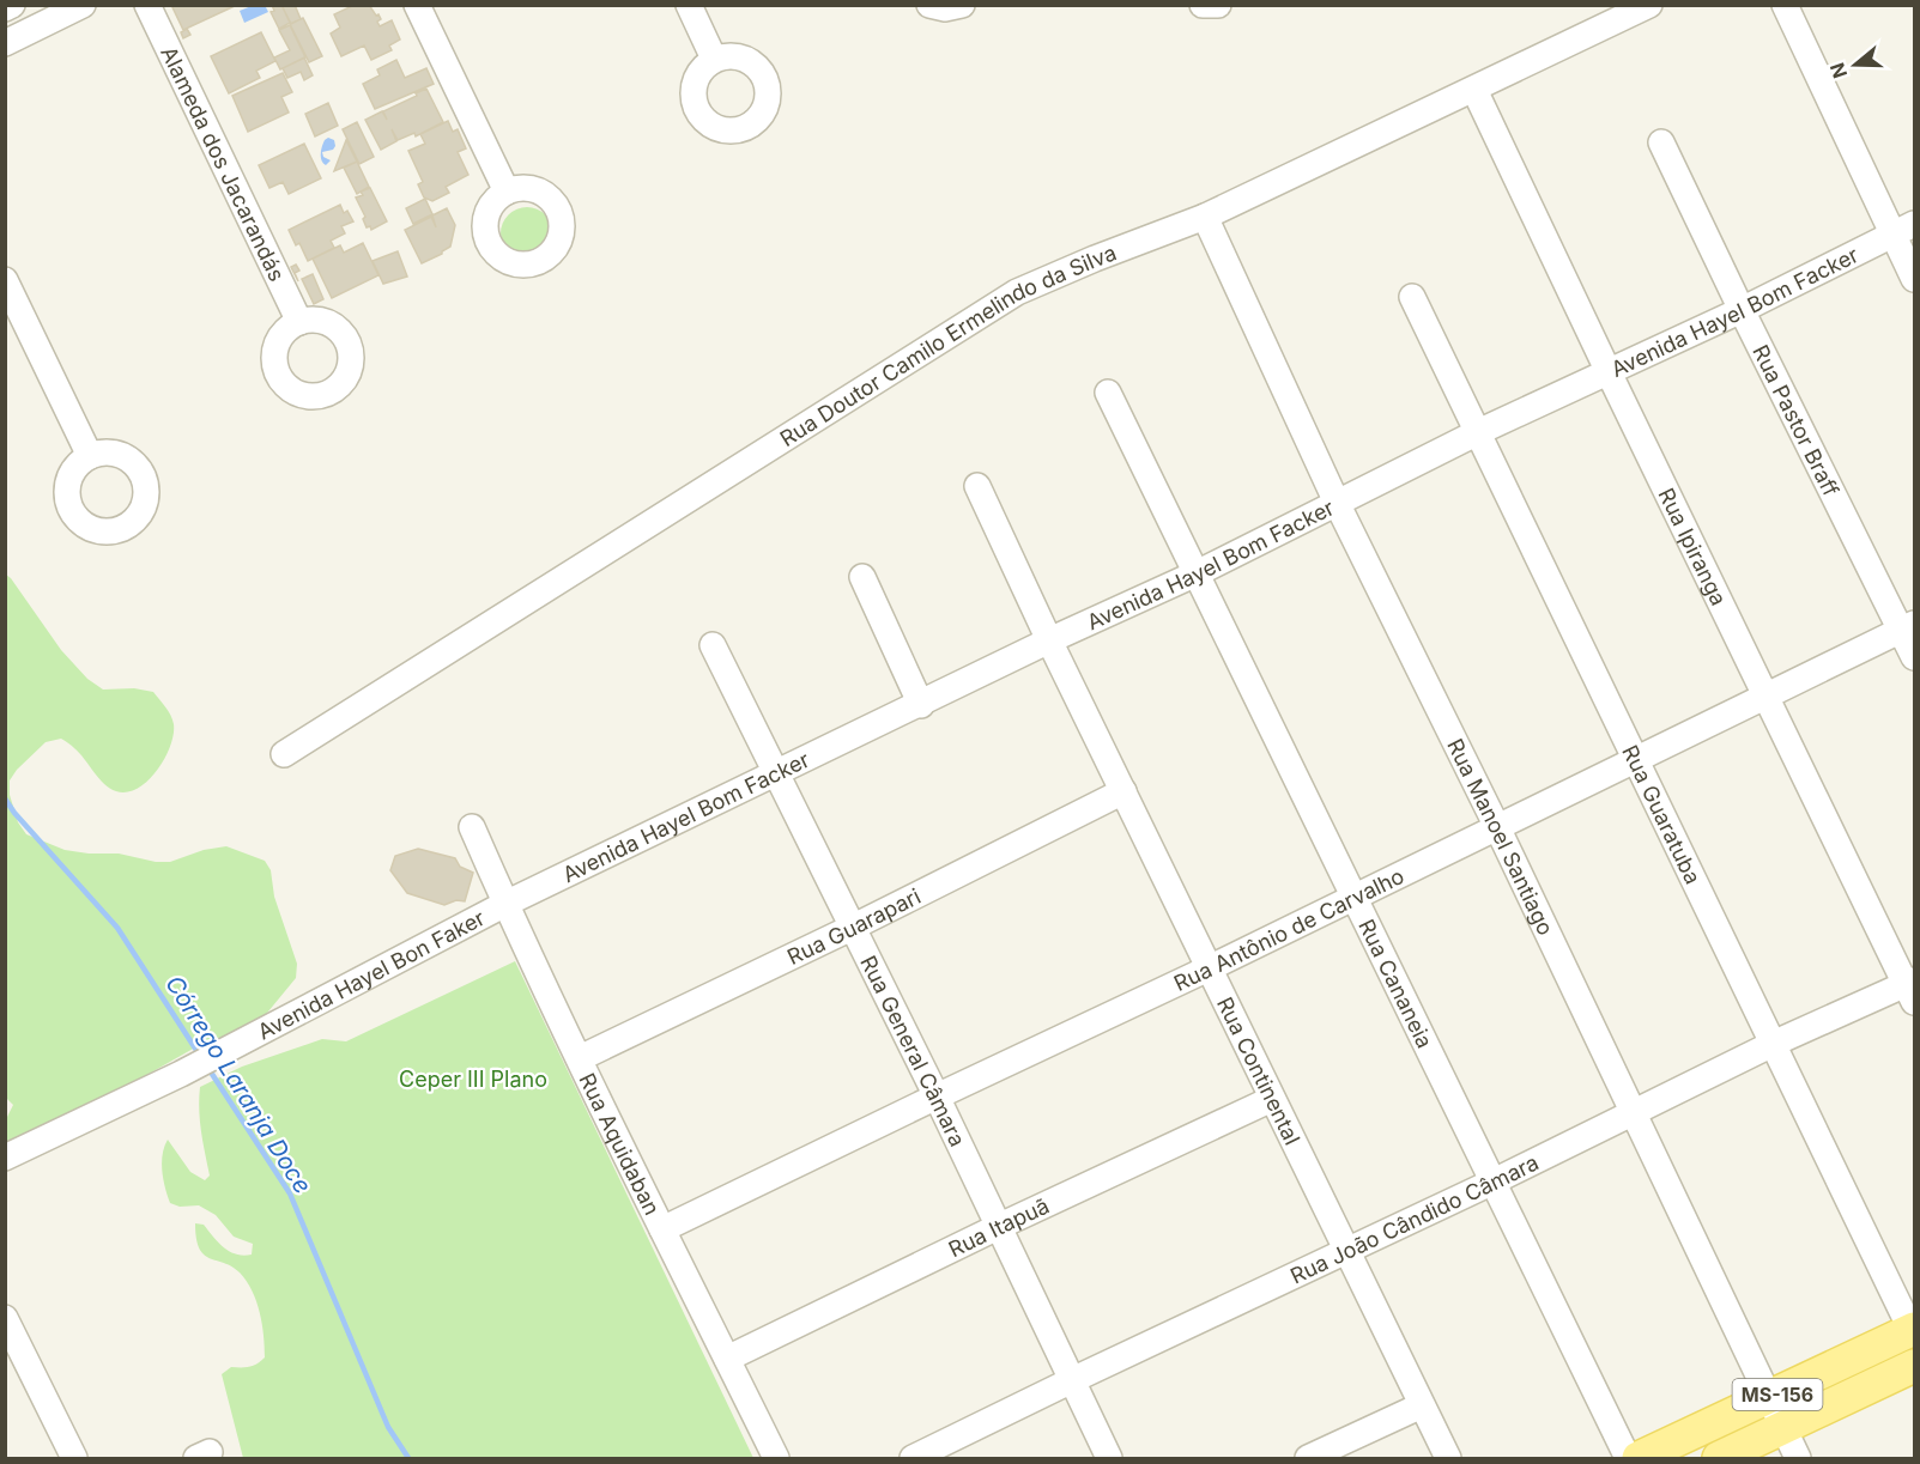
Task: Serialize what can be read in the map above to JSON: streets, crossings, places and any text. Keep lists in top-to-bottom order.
{
  "streets": {
    "main road": ["MS-156"],
    "street": [
      "Alameda dos Jacarandás",
      "Avenida Hayel Bom Facker",
      "Rua Doutor Camilo Ermelindo da Silva",
      "Rua Pastor Braff",
      "Rua Ipiranga",
      "Rua Guaratuba",
      "Rua Manoel Santiago",
      "Rua Guarapari",
      "Rua Antônio de Carvalho",
      "Avenida Hayel Bon Faker",
      "Rua Cananeia",
      "Rua General Câmara",
      "Rua Continental",
      "Rua Aquidaban",
      "Rua João Cândido Câmara",
      "Rua Itapuã"
    ]
  },
  "crossings": [
    ["Avenida Hayel Bom Facker", "Rua Pastor Braff"],
    ["Avenida Hayel Bom Facker", "Rua Ipiranga"],
    ["Avenida Hayel Bom Facker", "Rua Guaratuba"],
    ["Avenida Hayel Bom Facker", "Rua Manoel Santiago"],
    ["Avenida Hayel Bom Facker", "Avenida Hayel Bon Faker"],
    ["Avenida Hayel Bom Facker", "Rua Cananeia"],
    ["Avenida Hayel Bom Facker", "Rua General Câmara"],
    ["Avenida Hayel Bom Facker", "Rua Continental"],
    ["Avenida Hayel Bom Facker", "Rua Aquidaban"],
    ["Rua Doutor Camilo Ermelindo da Silva", "Rua Ipiranga"],
    ["Rua Doutor Camilo Ermelindo da Silva", "Rua Manoel Santiago"],
    ["Rua Pastor Braff", "Rua Antônio de Carvalho"],
    ["Rua Ipiranga", "Rua Antônio de Carvalho"],
    ["Rua Ipiranga", "Rua João Cândido Câmara"],
    ["Rua Guaratuba", "Rua Antônio de Carvalho"],
    ["Rua Guaratuba", "Rua João Cândido Câmara"],
    ["Rua Guaratuba", "MS-156"],
    ["Rua Manoel Santiago", "Rua Antônio de Carvalho"],
    ["Rua Manoel Santiago", "Rua João Cândido Câmara"],
    ["Rua Manoel Santiago", "MS-156"],
    ["Rua Guarapari", "Rua General Câmara"],
    ["Rua Guarapari", "Rua Continental"],
    ["Rua Guarapari", "Rua Aquidaban"],
    ["Rua Antônio de Carvalho", "Rua Cananeia"],
    ["Rua Antônio de Carvalho", "Rua General Câmara"],
    ["Rua Antônio de Carvalho", "Rua Continental"],
    ["Rua Antônio de Carvalho", "Rua Aquidaban"],
    ["Avenida Hayel Bon Faker", "Rua Aquidaban"],
    ["Rua Cananeia", "Rua João Cândido Câmara"],
    ["Rua General Câmara", "Rua João Cândido Câmara"],
    ["Rua General Câmara", "Rua Itapuã"],
    ["Rua Continental", "Rua João Cândido Câmara"],
    ["Rua Continental", "Rua Itapuã"],
    ["Rua Aquidaban", "Rua Itapuã"]
  ],
  "water": ["Córrego Laranja Doce"],
  "parks": ["Ceper III Plano"],
  "north": "left"
}
